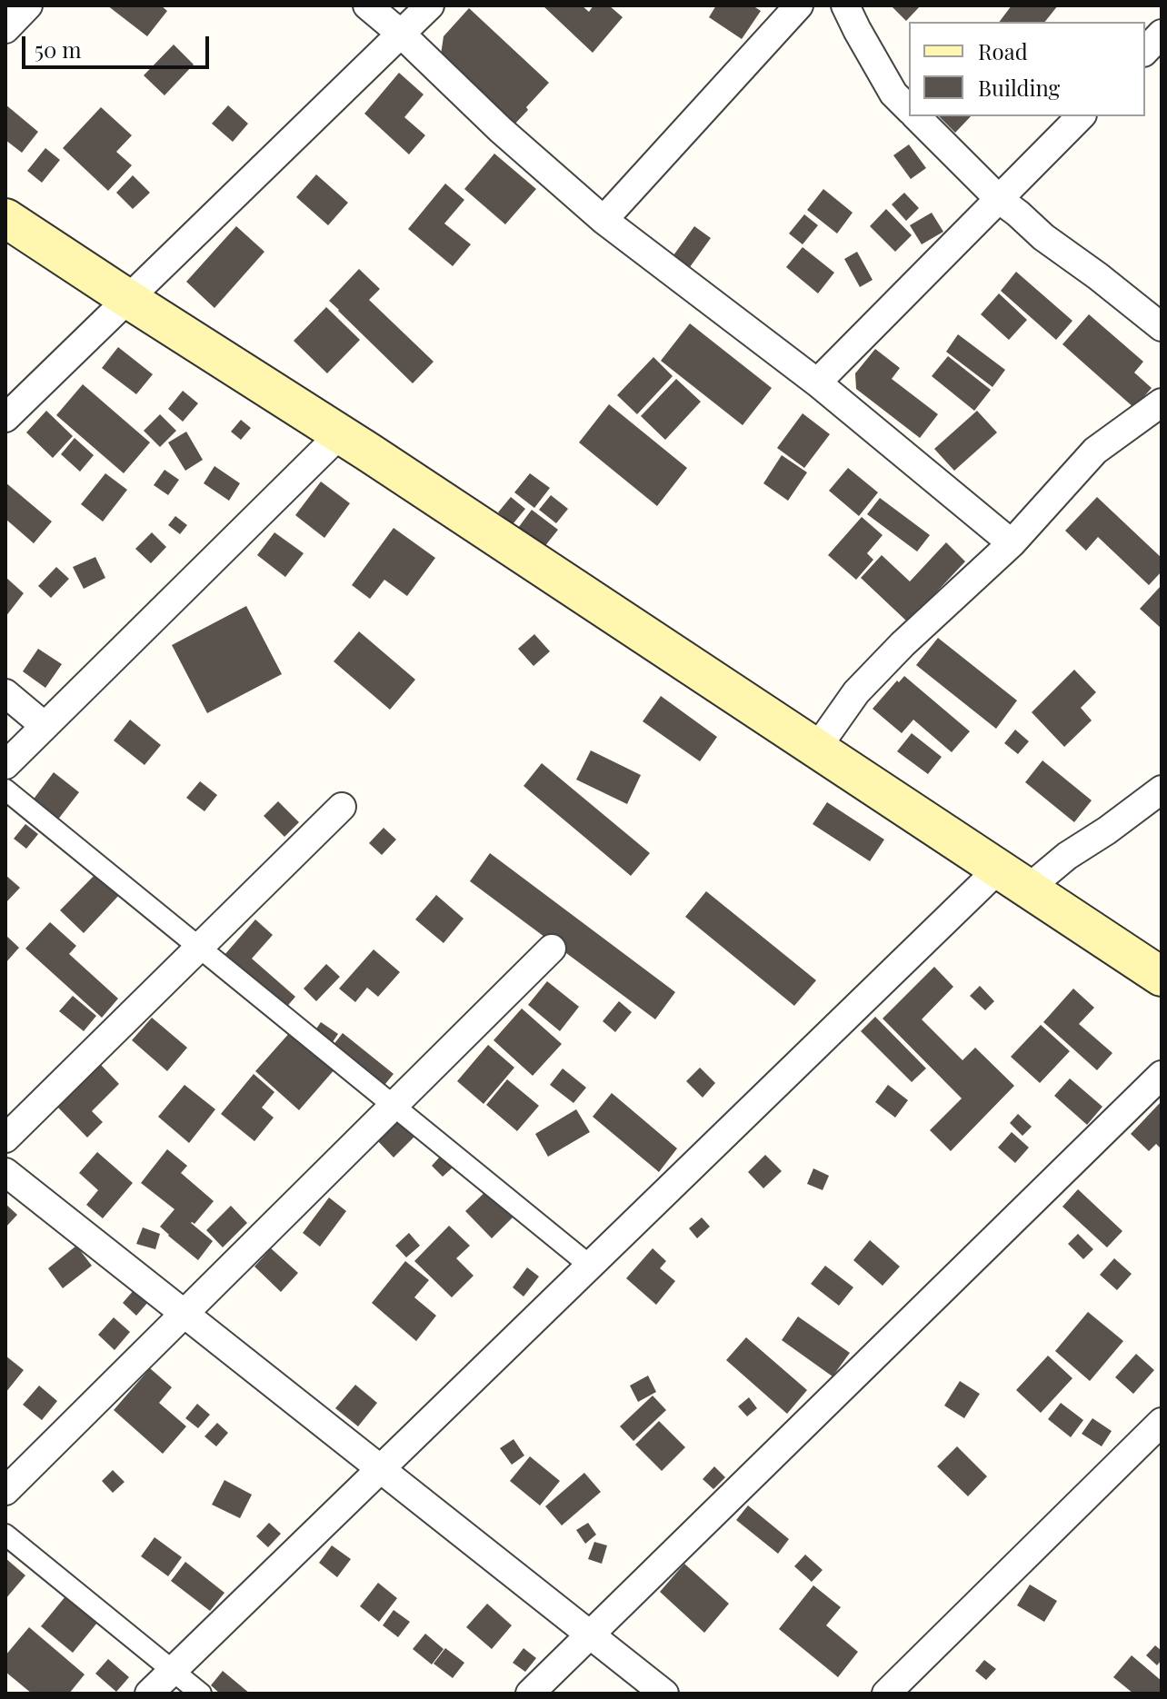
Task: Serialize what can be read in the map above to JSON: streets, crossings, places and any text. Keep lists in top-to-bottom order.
{
  "legend": ["Road", "Building"],
  "scale_bar": "50 m"
}
